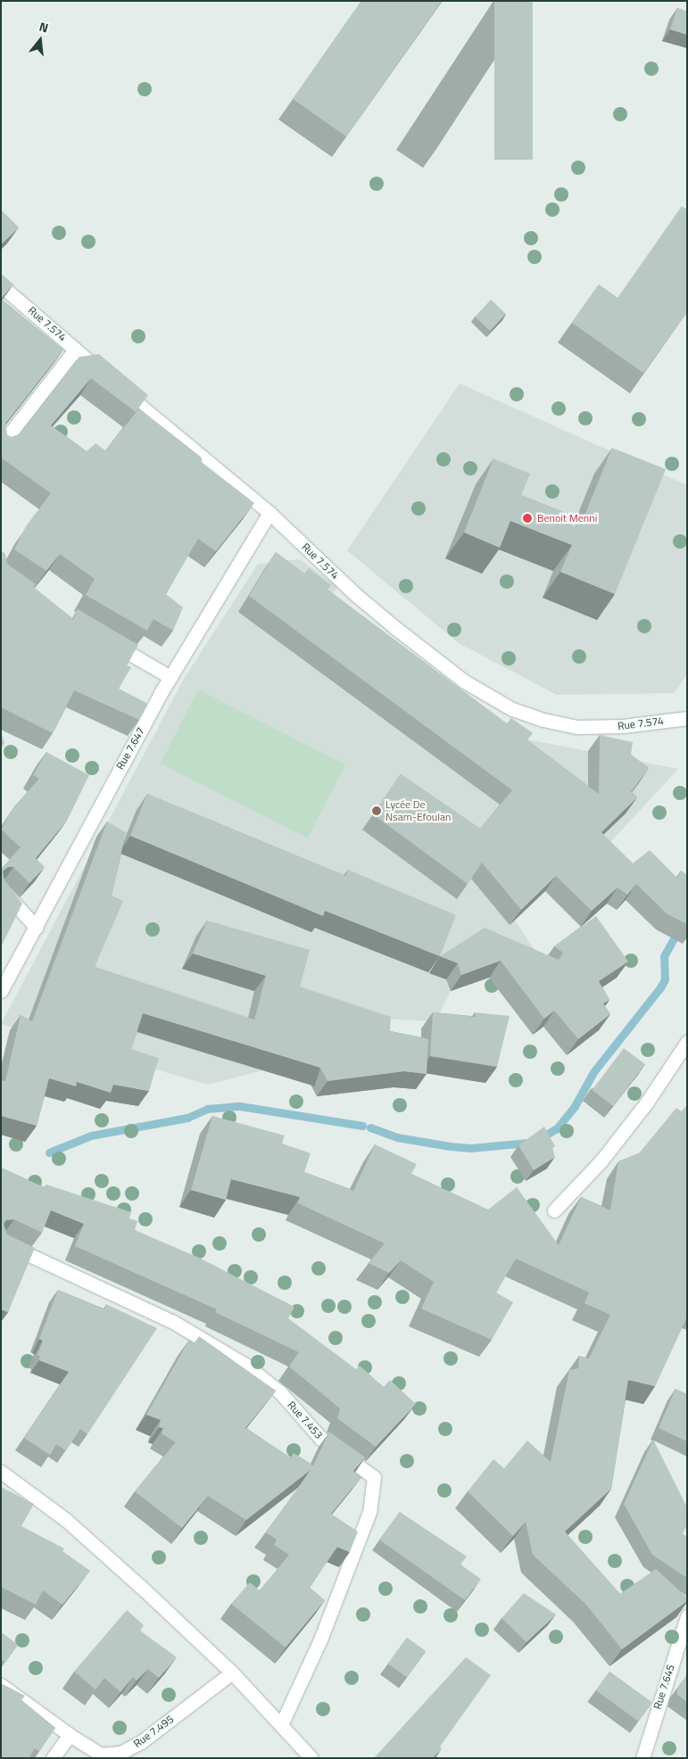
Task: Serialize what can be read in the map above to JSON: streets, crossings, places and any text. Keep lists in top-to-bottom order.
{
  "streets": {
    "street": [
      "Rue 7.574",
      "Rue 7.647",
      "Rue 7.453",
      "Rue 7.645",
      "Rue 7.495"
    ]
  },
  "crossings": [
    ["Rue 7.574", "Rue 7.647"]
  ],
  "places": ["Benoit Menni", "Lycée De Nsam-Efoulan"],
  "north": "top"
}
